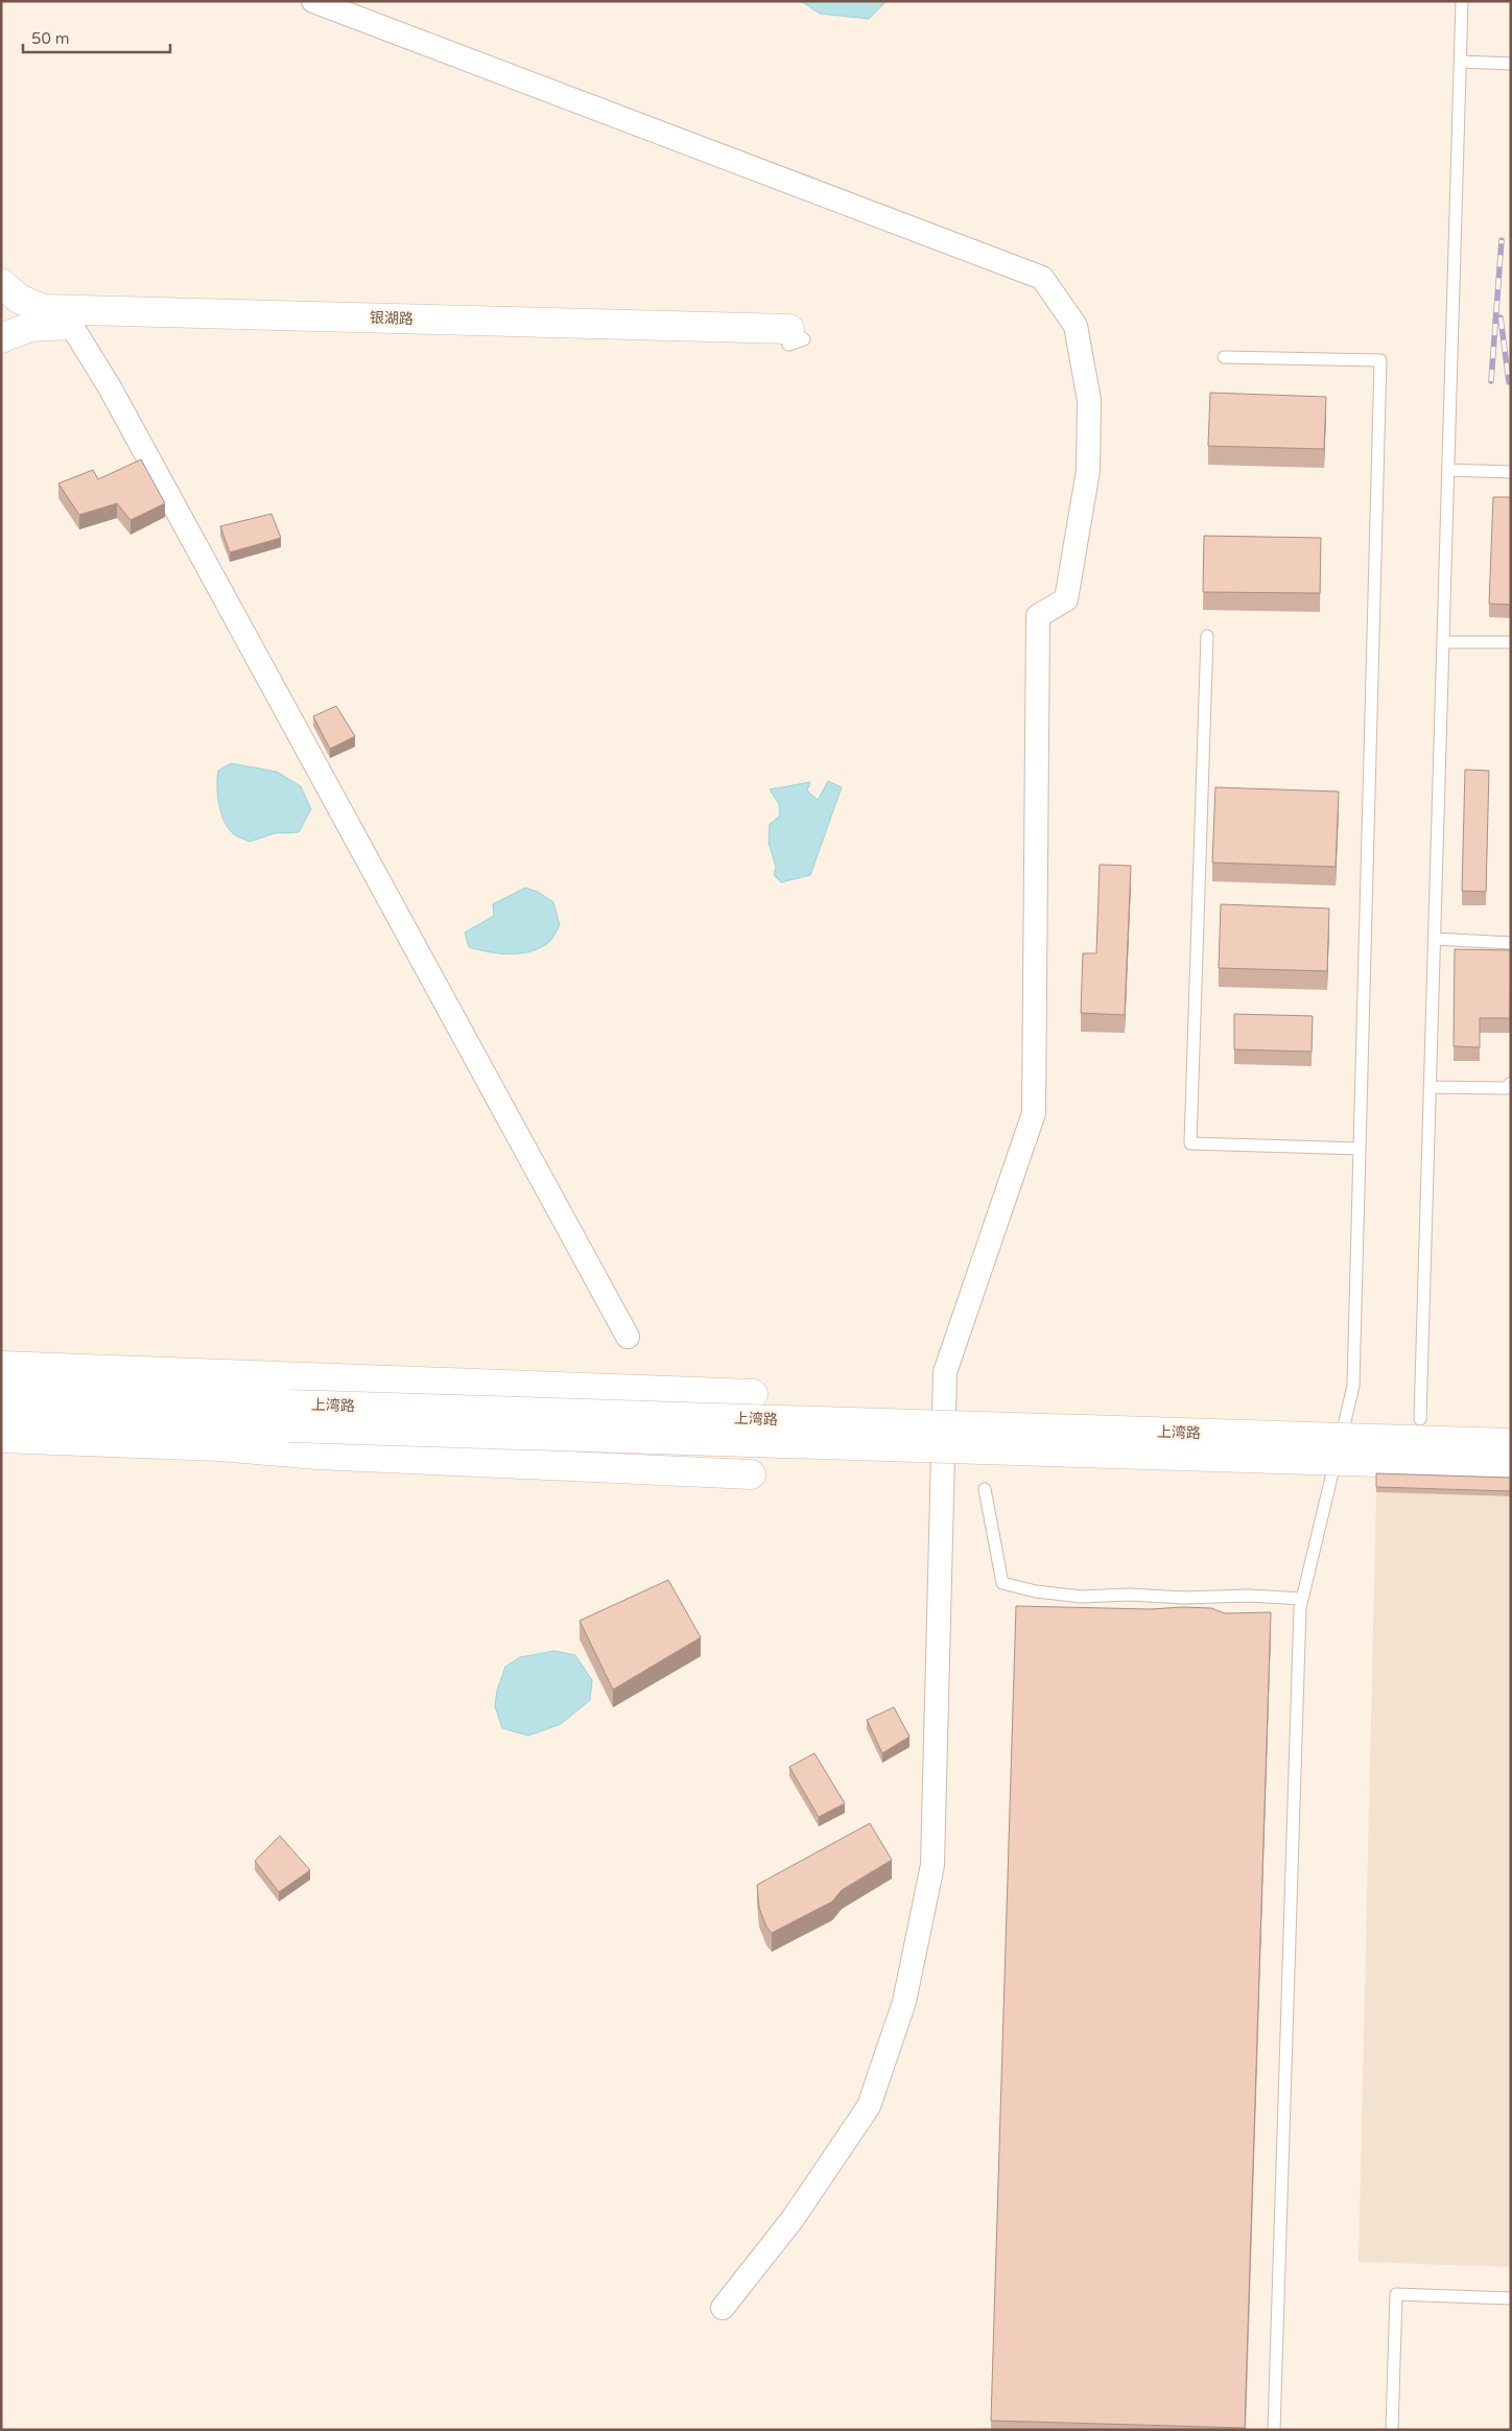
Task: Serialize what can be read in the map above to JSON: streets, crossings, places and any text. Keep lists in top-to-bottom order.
{
  "streets": {
    "main road": ["银湖路", "上湾路"]
  },
  "scale_bar": "50 m"
}
